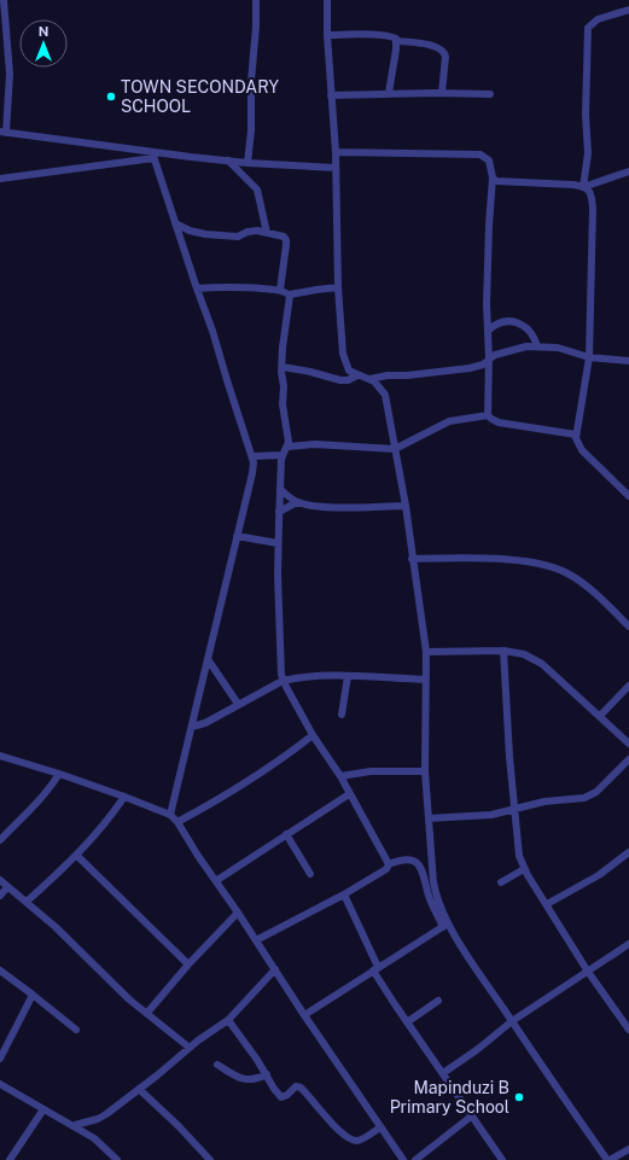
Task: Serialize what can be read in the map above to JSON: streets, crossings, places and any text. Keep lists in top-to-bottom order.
{
  "places": ["TOWN SECONDARY SCHOOL", "Mapinduzi B Primary School"],
  "north": "top"
}
